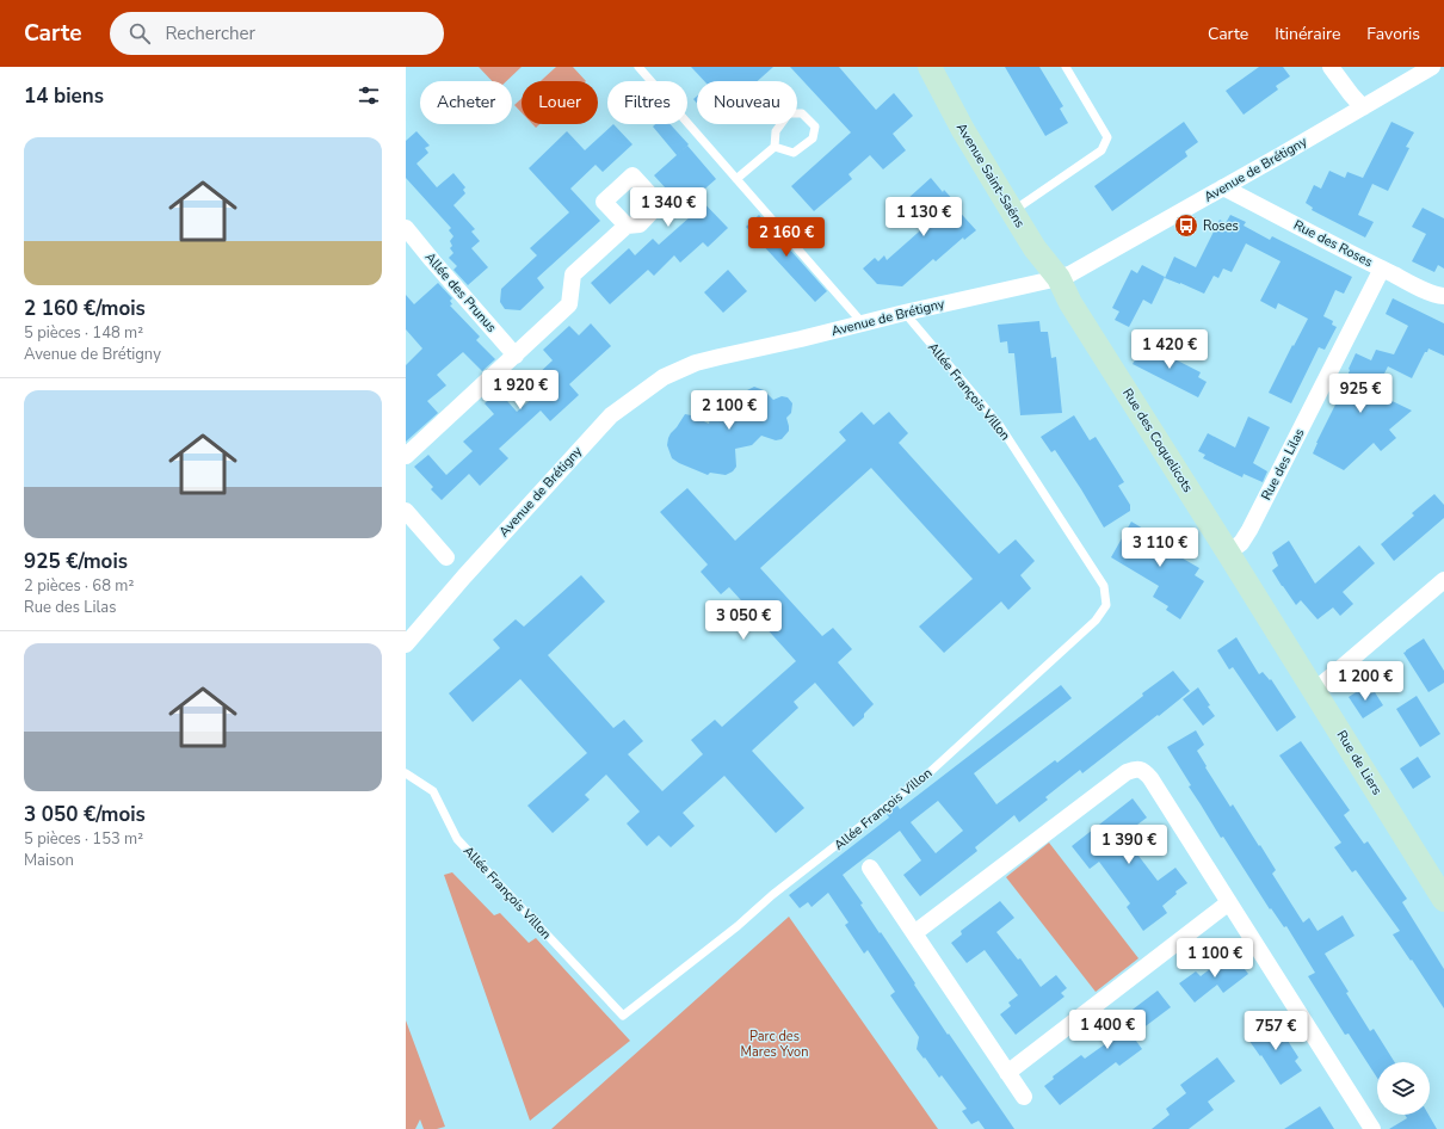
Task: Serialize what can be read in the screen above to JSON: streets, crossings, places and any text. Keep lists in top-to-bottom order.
{
  "streets": {
    "street": [
      "Avenue de Brétigny",
      "Avenue Saint-Saëns",
      "Rue des Roses",
      "Allée des Prunus",
      "Rue des Coquelicots",
      "Rue des Lilas",
      "Rue de Liers"
    ],
    "lane": ["Allée François Villon"]
  },
  "crossings": [
    ["Avenue de Brétigny", "Avenue Saint-Saëns"],
    ["Avenue de Brétigny", "Rue des Roses"],
    ["Avenue de Brétigny", "Allée François Villon"],
    ["Avenue de Brétigny", "Rue des Coquelicots"],
    ["Avenue Saint-Saëns", "Rue des Coquelicots"],
    ["Rue des Roses", "Rue des Lilas"],
    ["Rue des Coquelicots", "Rue des Lilas"],
    ["Rue des Coquelicots", "Rue de Liers"],
    ["Rue des Lilas", "Rue de Liers"]
  ],
  "parks": ["Parc des Mares Yvon"],
  "places": {
    "bus stop": ["Roses"]
  },
  "page": {
    "header": "Carte",
    "search": "Rechercher",
    "nav": ["Carte", "Itinéraire", "Favoris"],
    "heading": "14 biens",
    "chip": [
      "Acheter",
      "Louer",
      "Filtres",
      "Nouveau"
    ],
    "list": [
      {
        "name": "2 160 €/mois",
        "note": "5 pièces · 148 m² · Avenue de Brétigny"
      },
      {
        "name": "925 €/mois",
        "note": "2 pièces · 68 m² · Rue des Lilas"
      },
      {
        "name": "3 050 €/mois",
        "note": "5 pièces · 153 m² · Maison"
      }
    ],
    "price": [
      "1 340 €",
      "1 130 €",
      "2 160 €",
      "1 420 €",
      "1 920 €",
      "925 €",
      "2 100 €",
      "3 110 €",
      "3 050 €",
      "1 200 €",
      "1 390 €",
      "1 100 €",
      "1 400 €",
      "757 €"
    ]
  }
}
